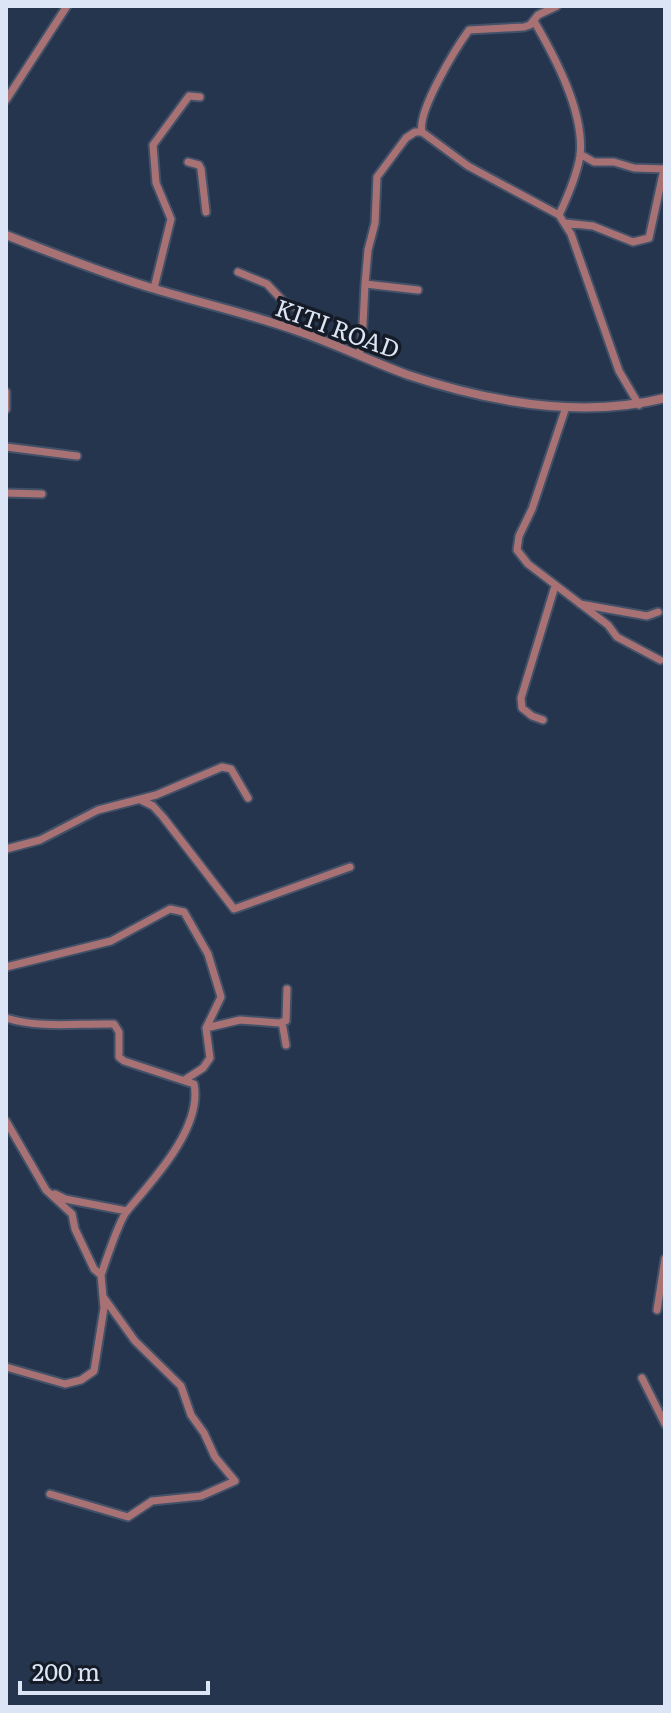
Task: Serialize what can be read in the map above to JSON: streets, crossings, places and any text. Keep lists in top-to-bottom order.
{
  "streets": {
    "street": ["KITI ROAD"]
  },
  "scale_bar": "200 m"
}
